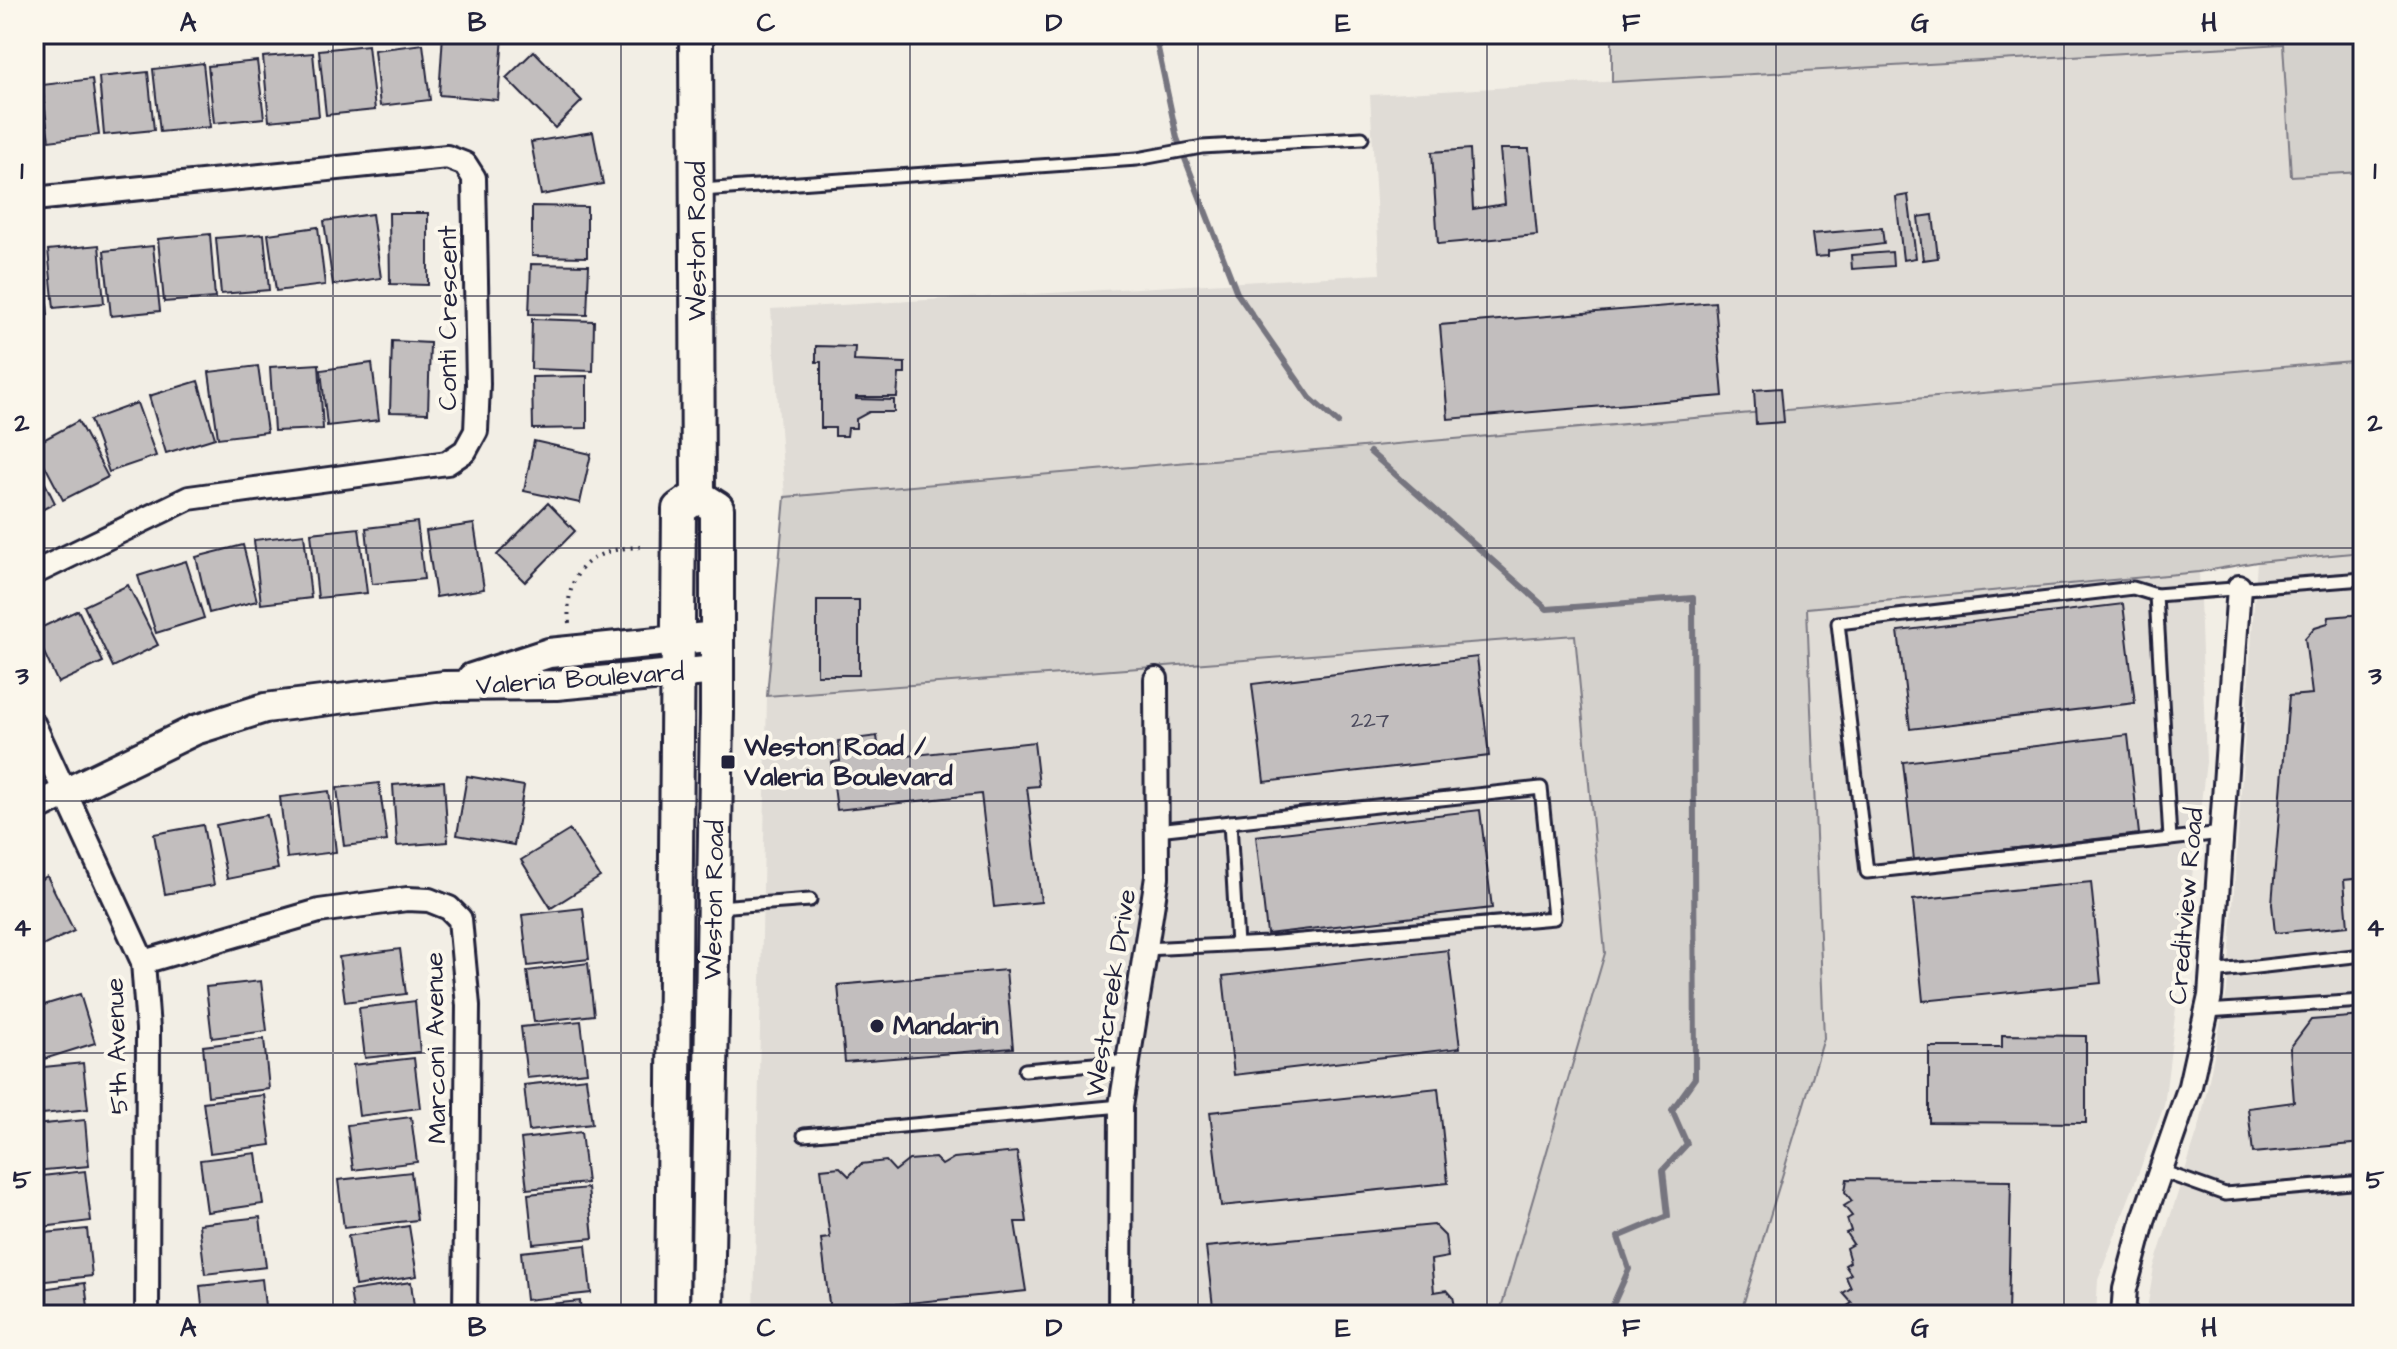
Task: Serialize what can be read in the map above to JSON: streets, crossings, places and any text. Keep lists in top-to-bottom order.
{
  "streets": {
    "main road": ["Weston Road"],
    "street": [
      "Conti Crescent",
      "Valeria Boulevard",
      "Creditview Road",
      "Westcreek Drive",
      "5th Avenue",
      "Marconi Avenue"
    ]
  },
  "crossings": [
    ["Weston Road", "Valeria Boulevard"],
    ["Valeria Boulevard", "5th Avenue"],
    ["5th Avenue", "Marconi Avenue"]
  ],
  "places": {
    "transit": ["Weston Road / Valeria Boulevard"],
    "other": ["Mandarin"]
  },
  "house_numbers": ["227"],
  "grid": {
    "columns": [
      "A",
      "B",
      "C",
      "D",
      "E",
      "F",
      "G",
      "H"
    ],
    "rows": [
      "1",
      "2",
      "3",
      "4",
      "5"
    ]
  }
}
